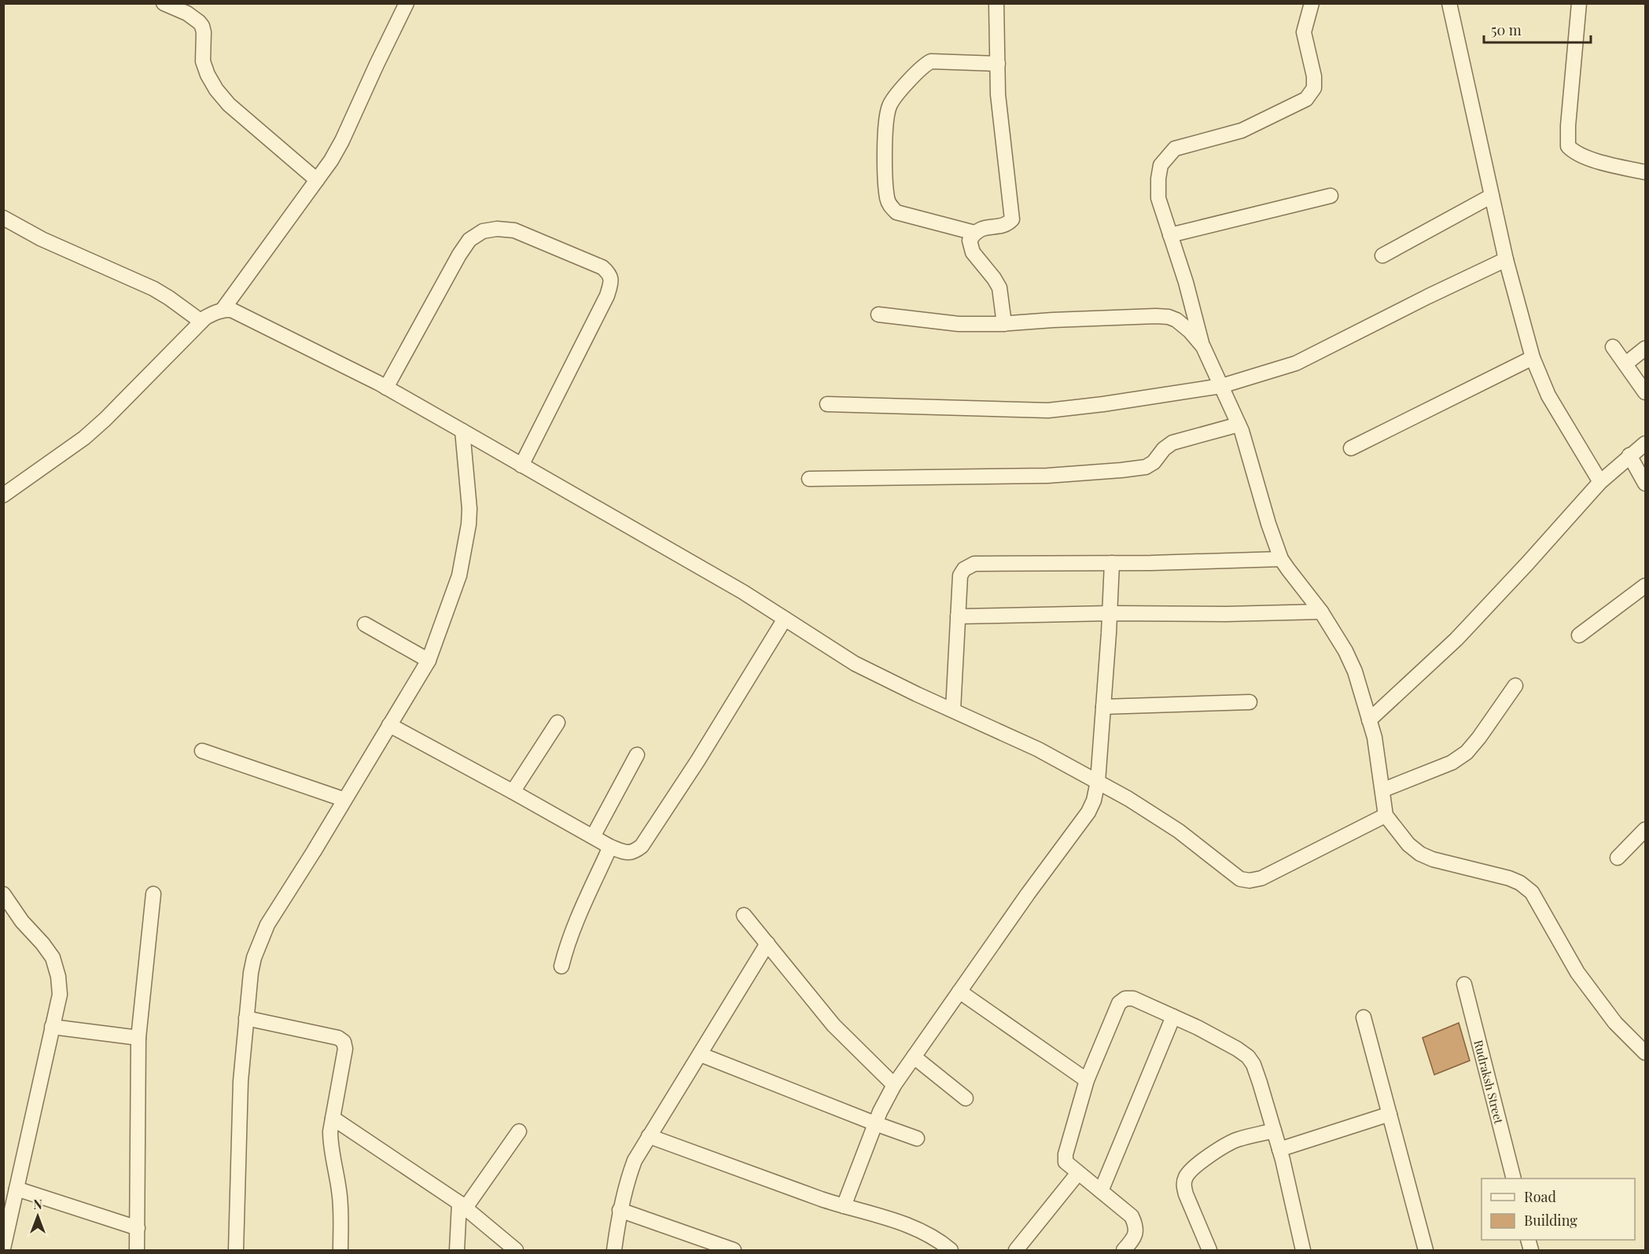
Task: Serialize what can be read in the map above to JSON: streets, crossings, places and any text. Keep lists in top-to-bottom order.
{
  "streets": {
    "street": ["Rudraksh Street"]
  },
  "legend": ["Road", "Building"],
  "scale_bar": "50 m",
  "north": "top"
}
